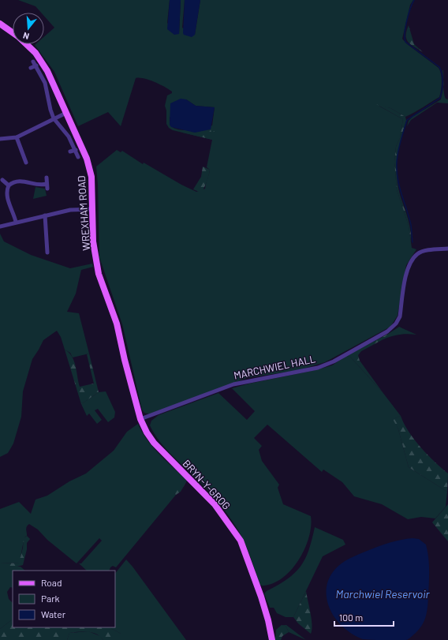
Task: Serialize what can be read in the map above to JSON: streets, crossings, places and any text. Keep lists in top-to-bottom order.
{
  "streets": {
    "main road": ["WREXHAM ROAD", "BRYN-Y-GROG"],
    "street": ["MARCHWIEL HALL"]
  },
  "crossings": [
    ["WREXHAM ROAD", "MARCHWIEL HALL"],
    ["WREXHAM ROAD", "BRYN-Y-GROG"],
    ["MARCHWIEL HALL", "BRYN-Y-GROG"]
  ],
  "water": ["Marchwiel Reservoir"],
  "legend": ["Road", "Park", "Water"],
  "scale_bar": "100 m",
  "north": "bottom"
}
